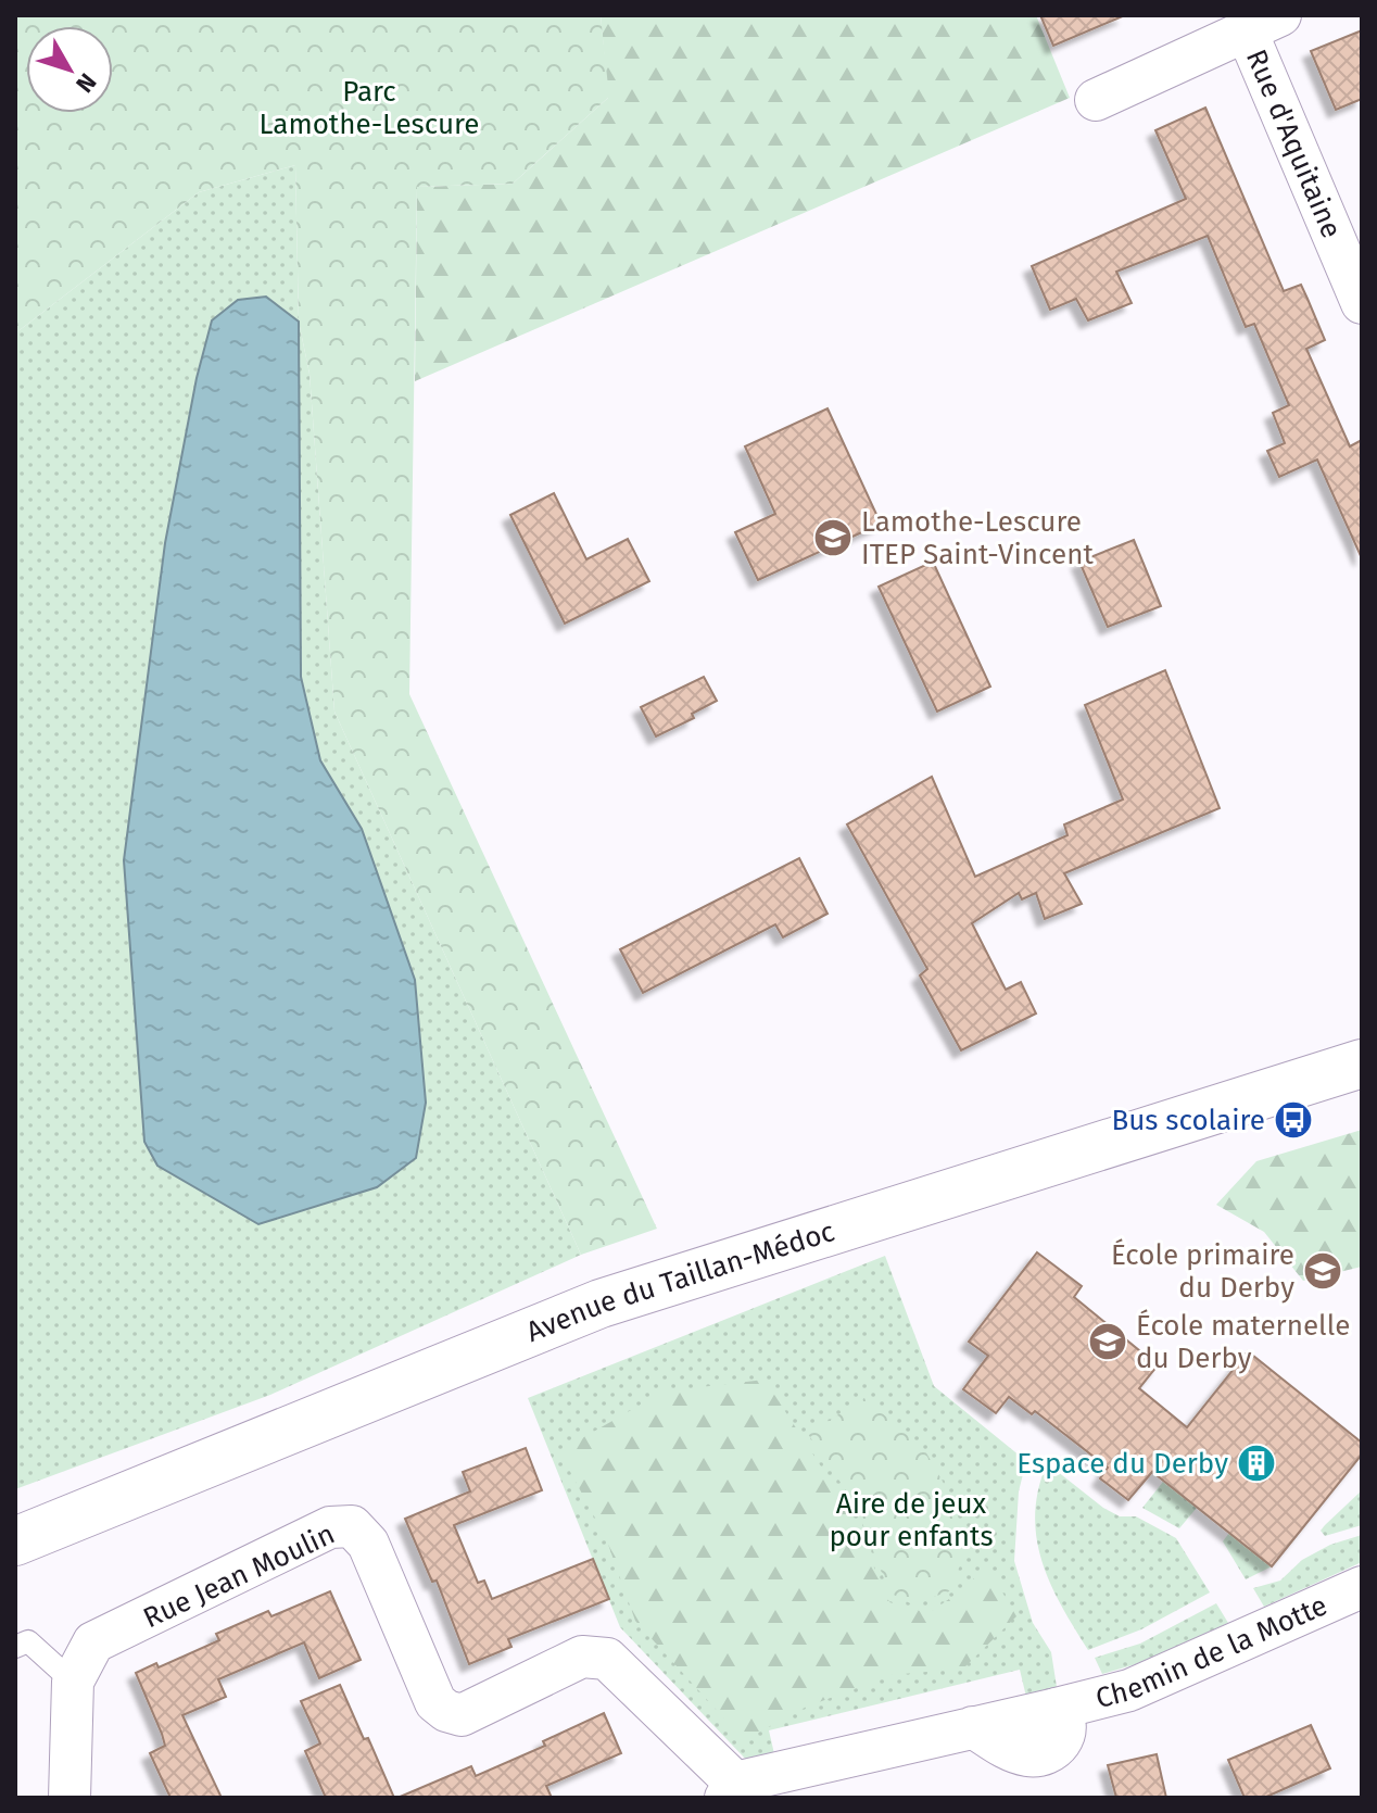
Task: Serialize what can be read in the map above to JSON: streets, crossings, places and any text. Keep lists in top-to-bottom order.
{
  "streets": {
    "street": [
      "Rue d'Aquitaine",
      "Avenue du Taillan-Médoc",
      "Rue Jean Moulin",
      "Chemin de la Motte"
    ]
  },
  "crossings": [
    ["Rue Jean Moulin", "Chemin de la Motte"]
  ],
  "parks": ["Parc Lamothe-Lescure", "Aire de jeux pour enfants"],
  "places": {
    "school or university": ["Lamothe-Lescure ITEP Saint-Vincent", "École primaire du Derby", "École maternelle du Derby"],
    "bus stop": ["Bus scolaire"],
    "building": ["Espace du Derby"]
  },
  "north": "bottom right"
}
